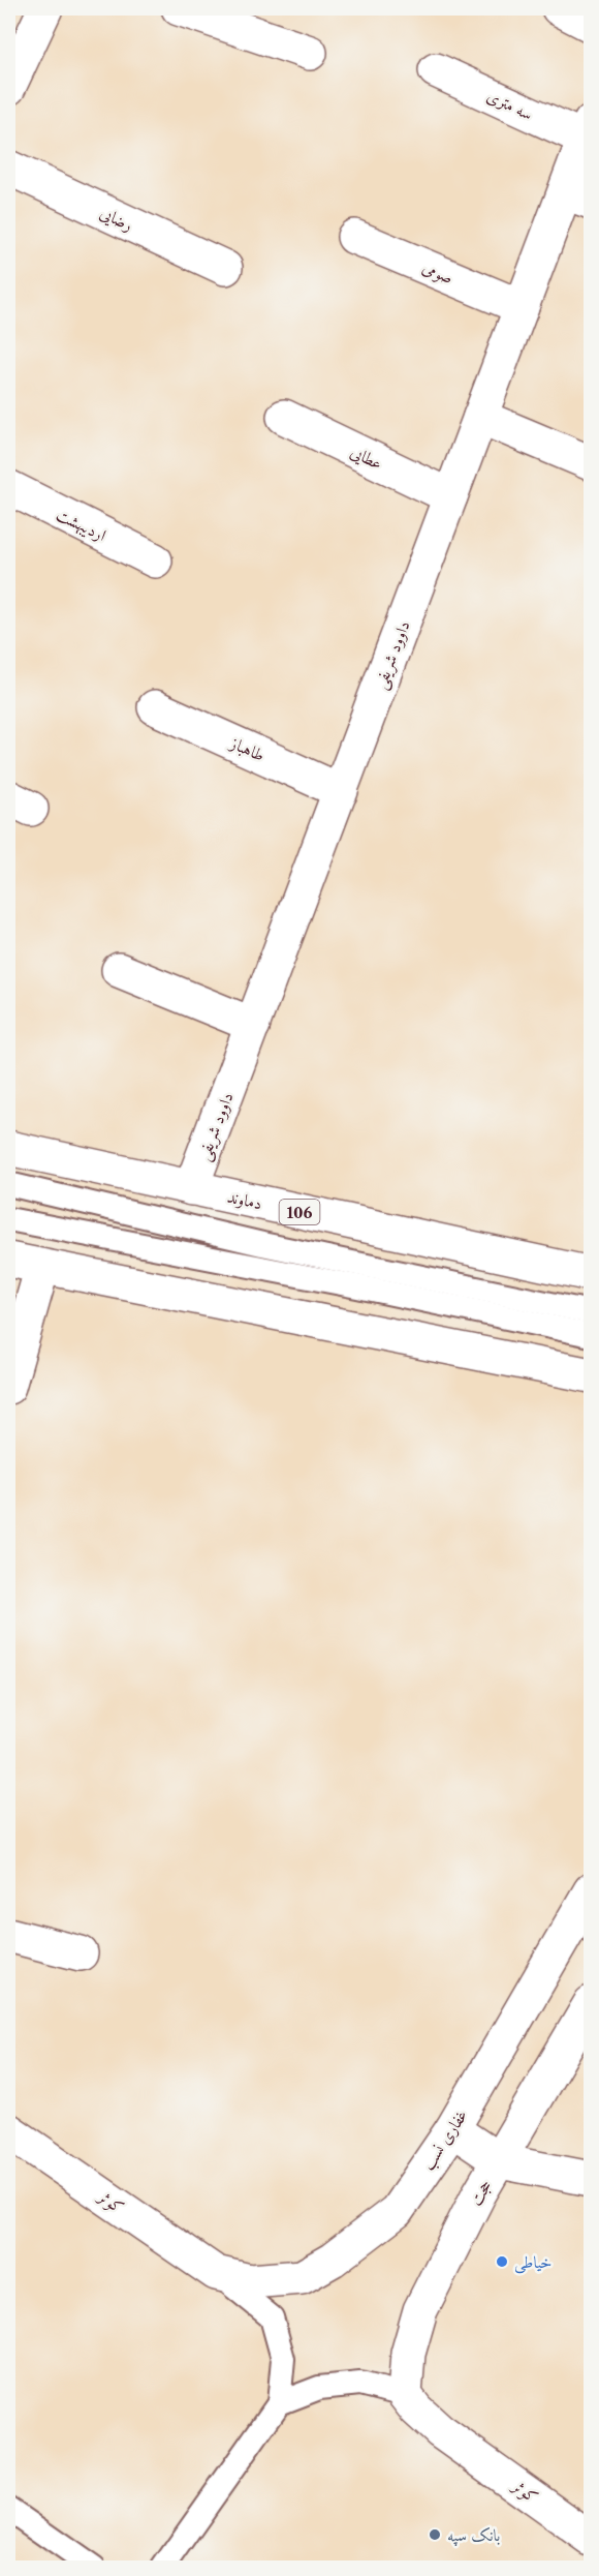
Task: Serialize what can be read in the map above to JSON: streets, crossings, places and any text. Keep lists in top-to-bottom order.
{
  "streets": {
    "street": [
      "سه متری",
      "رضایی",
      "صومی",
      "عطایی",
      "اردیبهشت",
      "داوود شریفی",
      "طاهباز",
      "دماوند",
      "106",
      "غفاری نسب",
      "حجت",
      "کوثر"
    ]
  },
  "crossings": [
    ["سه متری", "داوود شریفی"],
    ["صومی", "داوود شریفی"],
    ["عطایی", "داوود شریفی"],
    ["داوود شریفی", "طاهباز"],
    ["داوود شریفی", "دماوند"],
    ["غفاری نسب", "کوثر"],
    ["حجت", "کوثر"]
  ],
  "places": ["خیاطی", "بانک سپه"]
}
